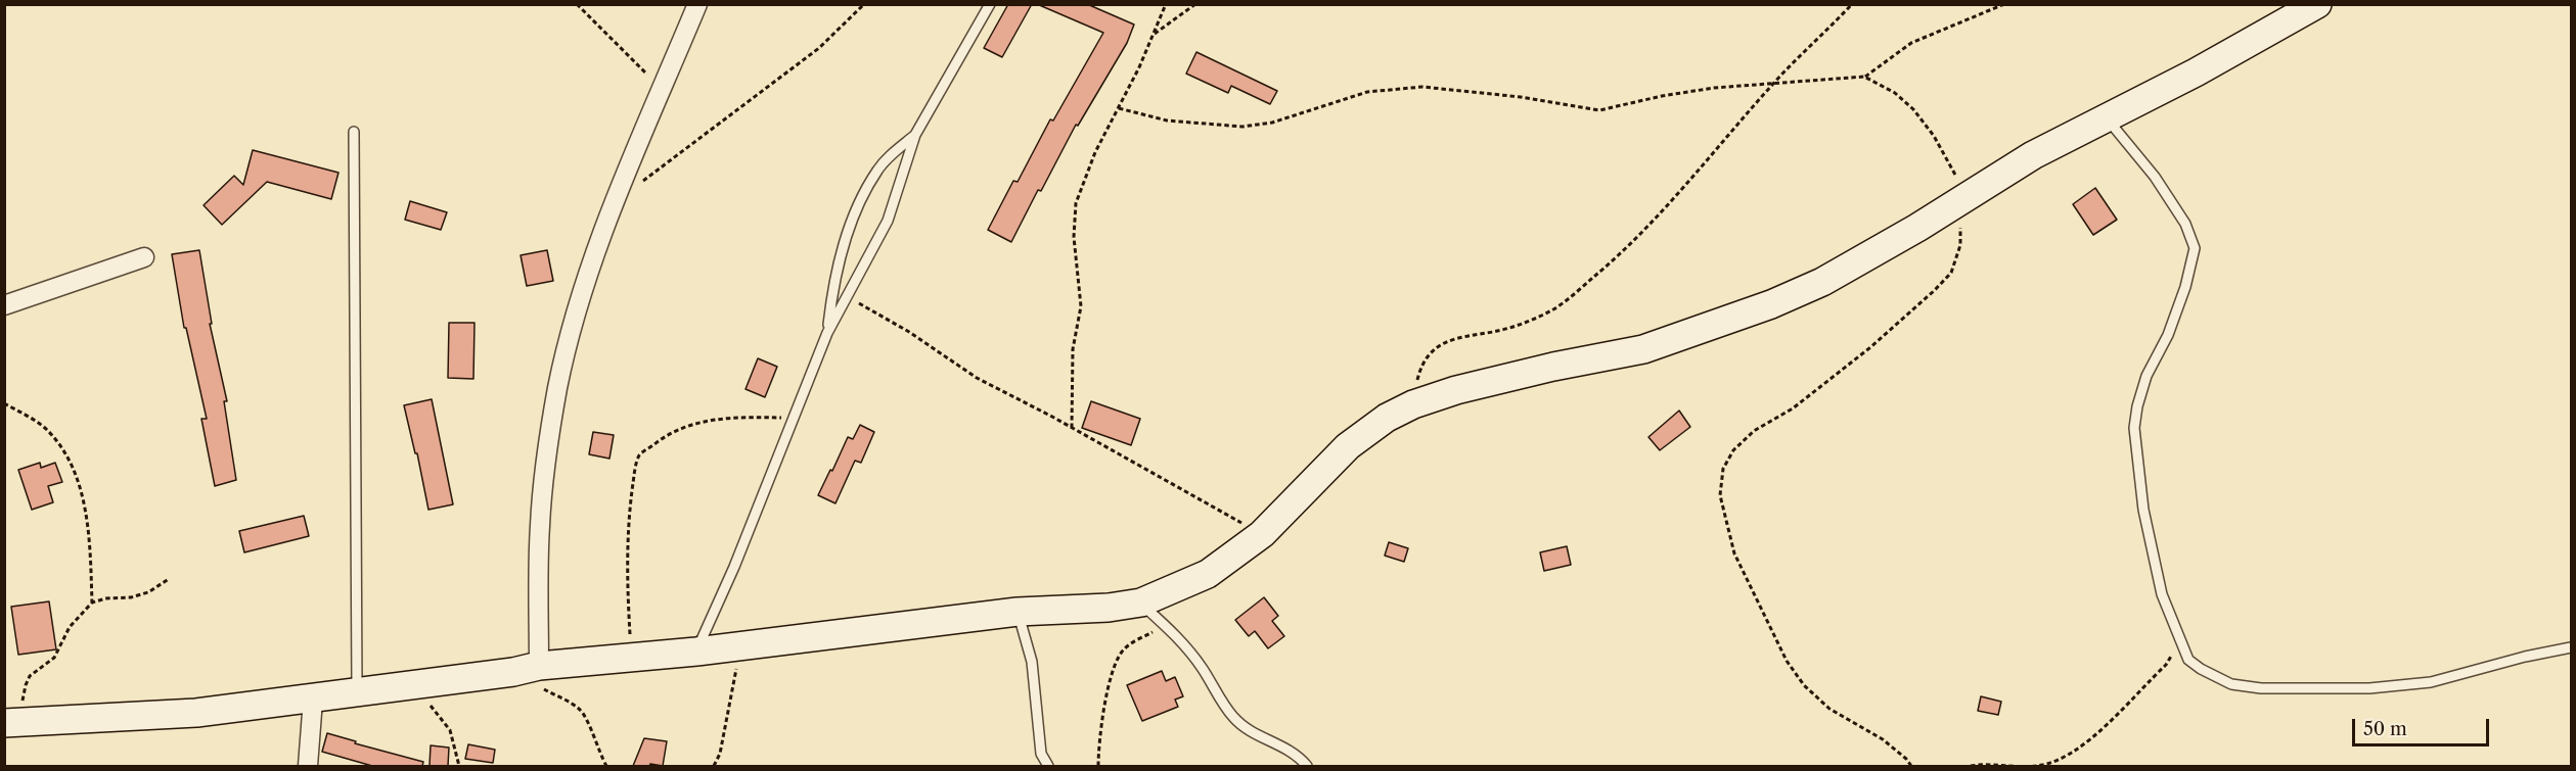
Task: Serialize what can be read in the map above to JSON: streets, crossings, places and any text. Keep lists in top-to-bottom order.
{
  "scale_bar": "50 m"
}
